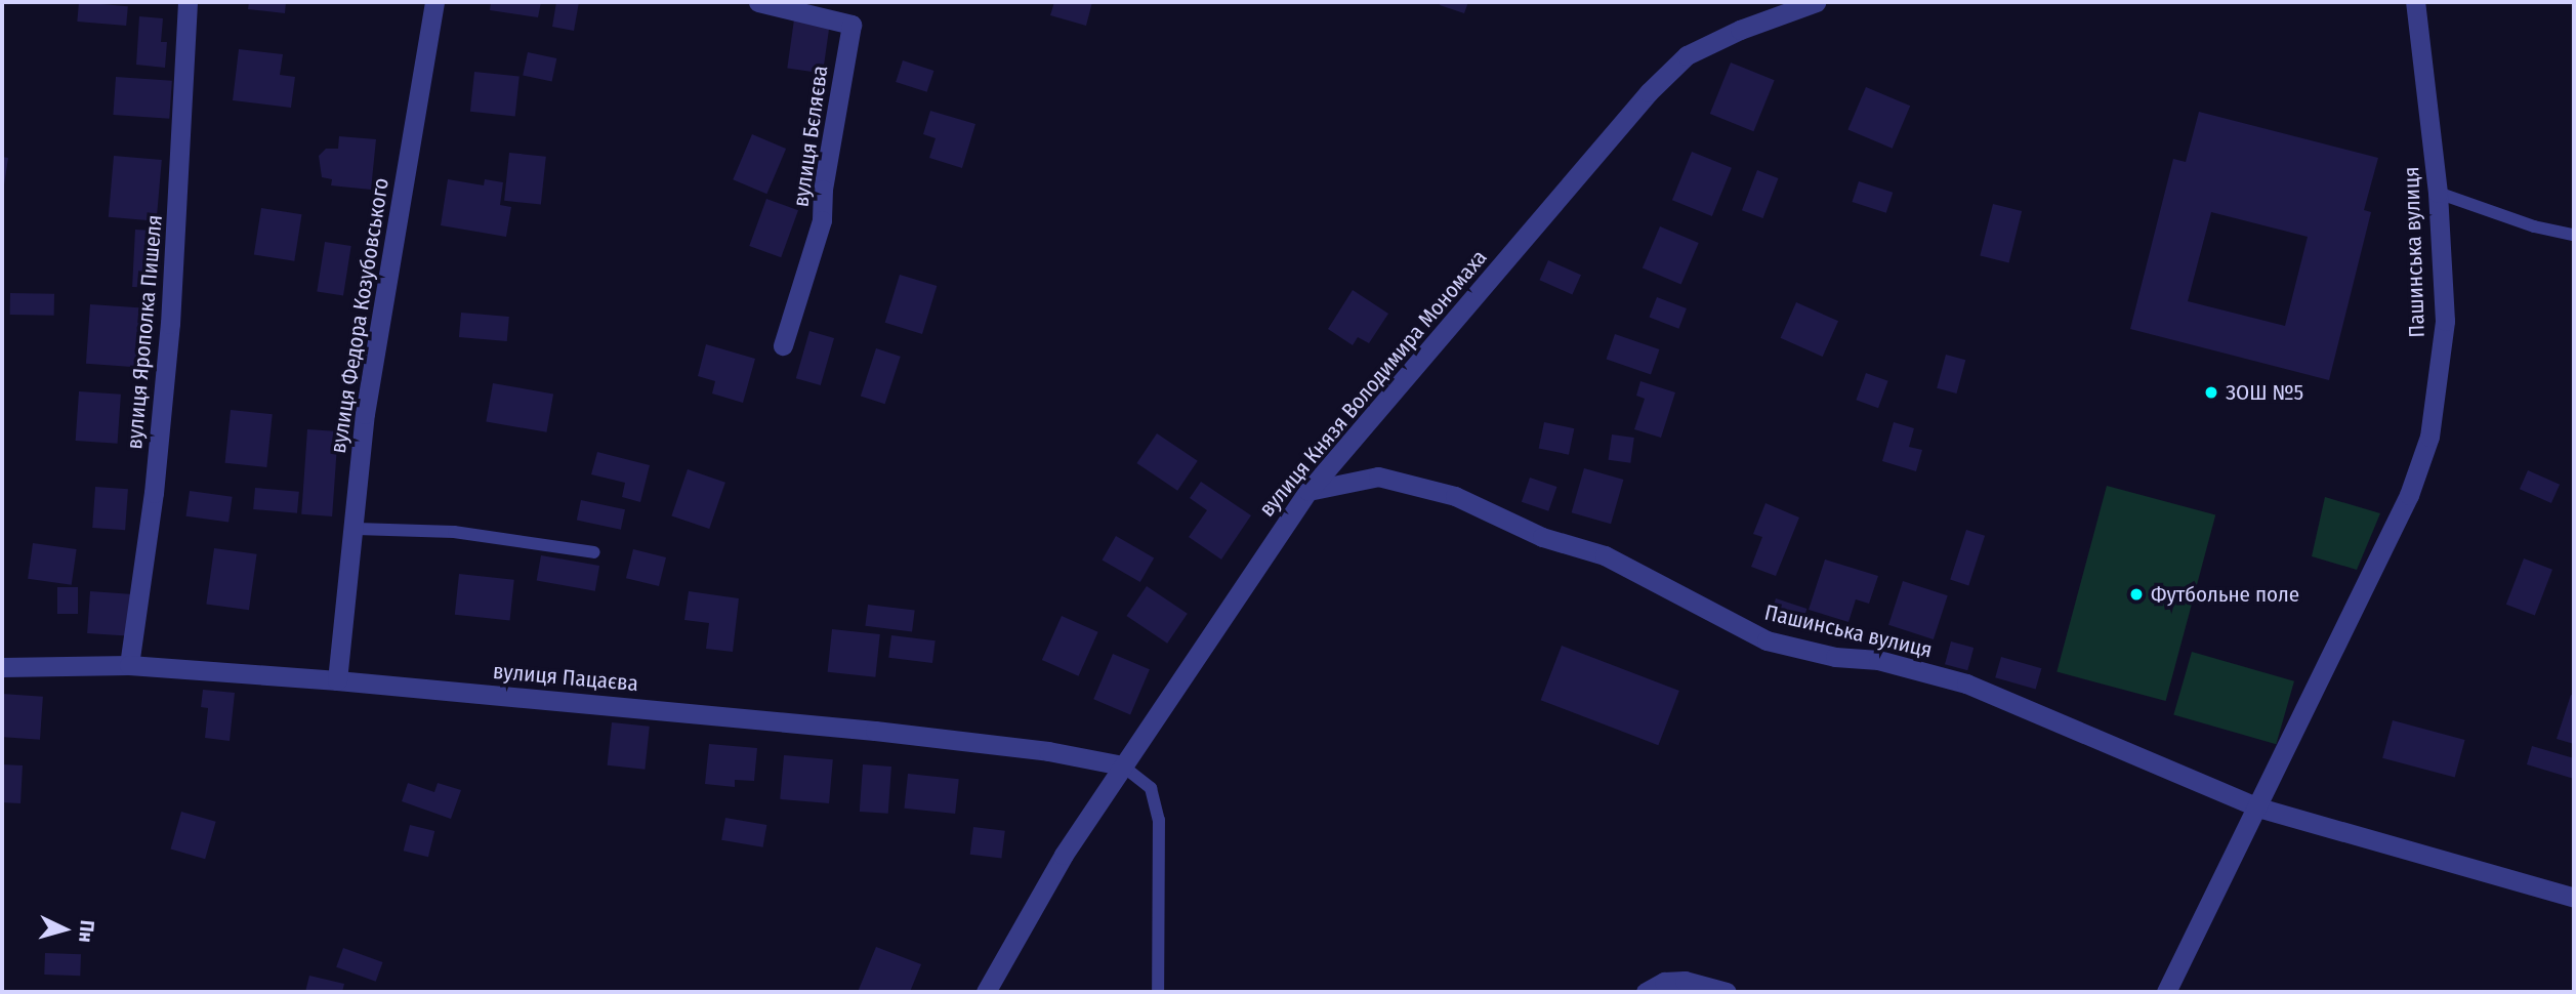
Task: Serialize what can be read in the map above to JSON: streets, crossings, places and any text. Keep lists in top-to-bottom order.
{
  "streets": {
    "street": [
      "вулиця Бєляєва",
      "Пашинська вулиця",
      "вулиця Федора Козубовського",
      "вулиця Ярополка Пишеля",
      "вулиця Князя Володимира Мономаха",
      "вулиця Пацаєва"
    ]
  },
  "crossings": [
    ["Пашинська вулиця", "вулиця Князя Володимира Мономаха"],
    ["вулиця Федора Козубовського", "вулиця Пацаєва"],
    ["вулиця Ярополка Пишеля", "вулиця Пацаєва"],
    ["вулиця Князя Володимира Мономаха", "вулиця Пацаєва"]
  ],
  "places": ["ЗОШ №5", "Футбольне поле"],
  "north": "right"
}
